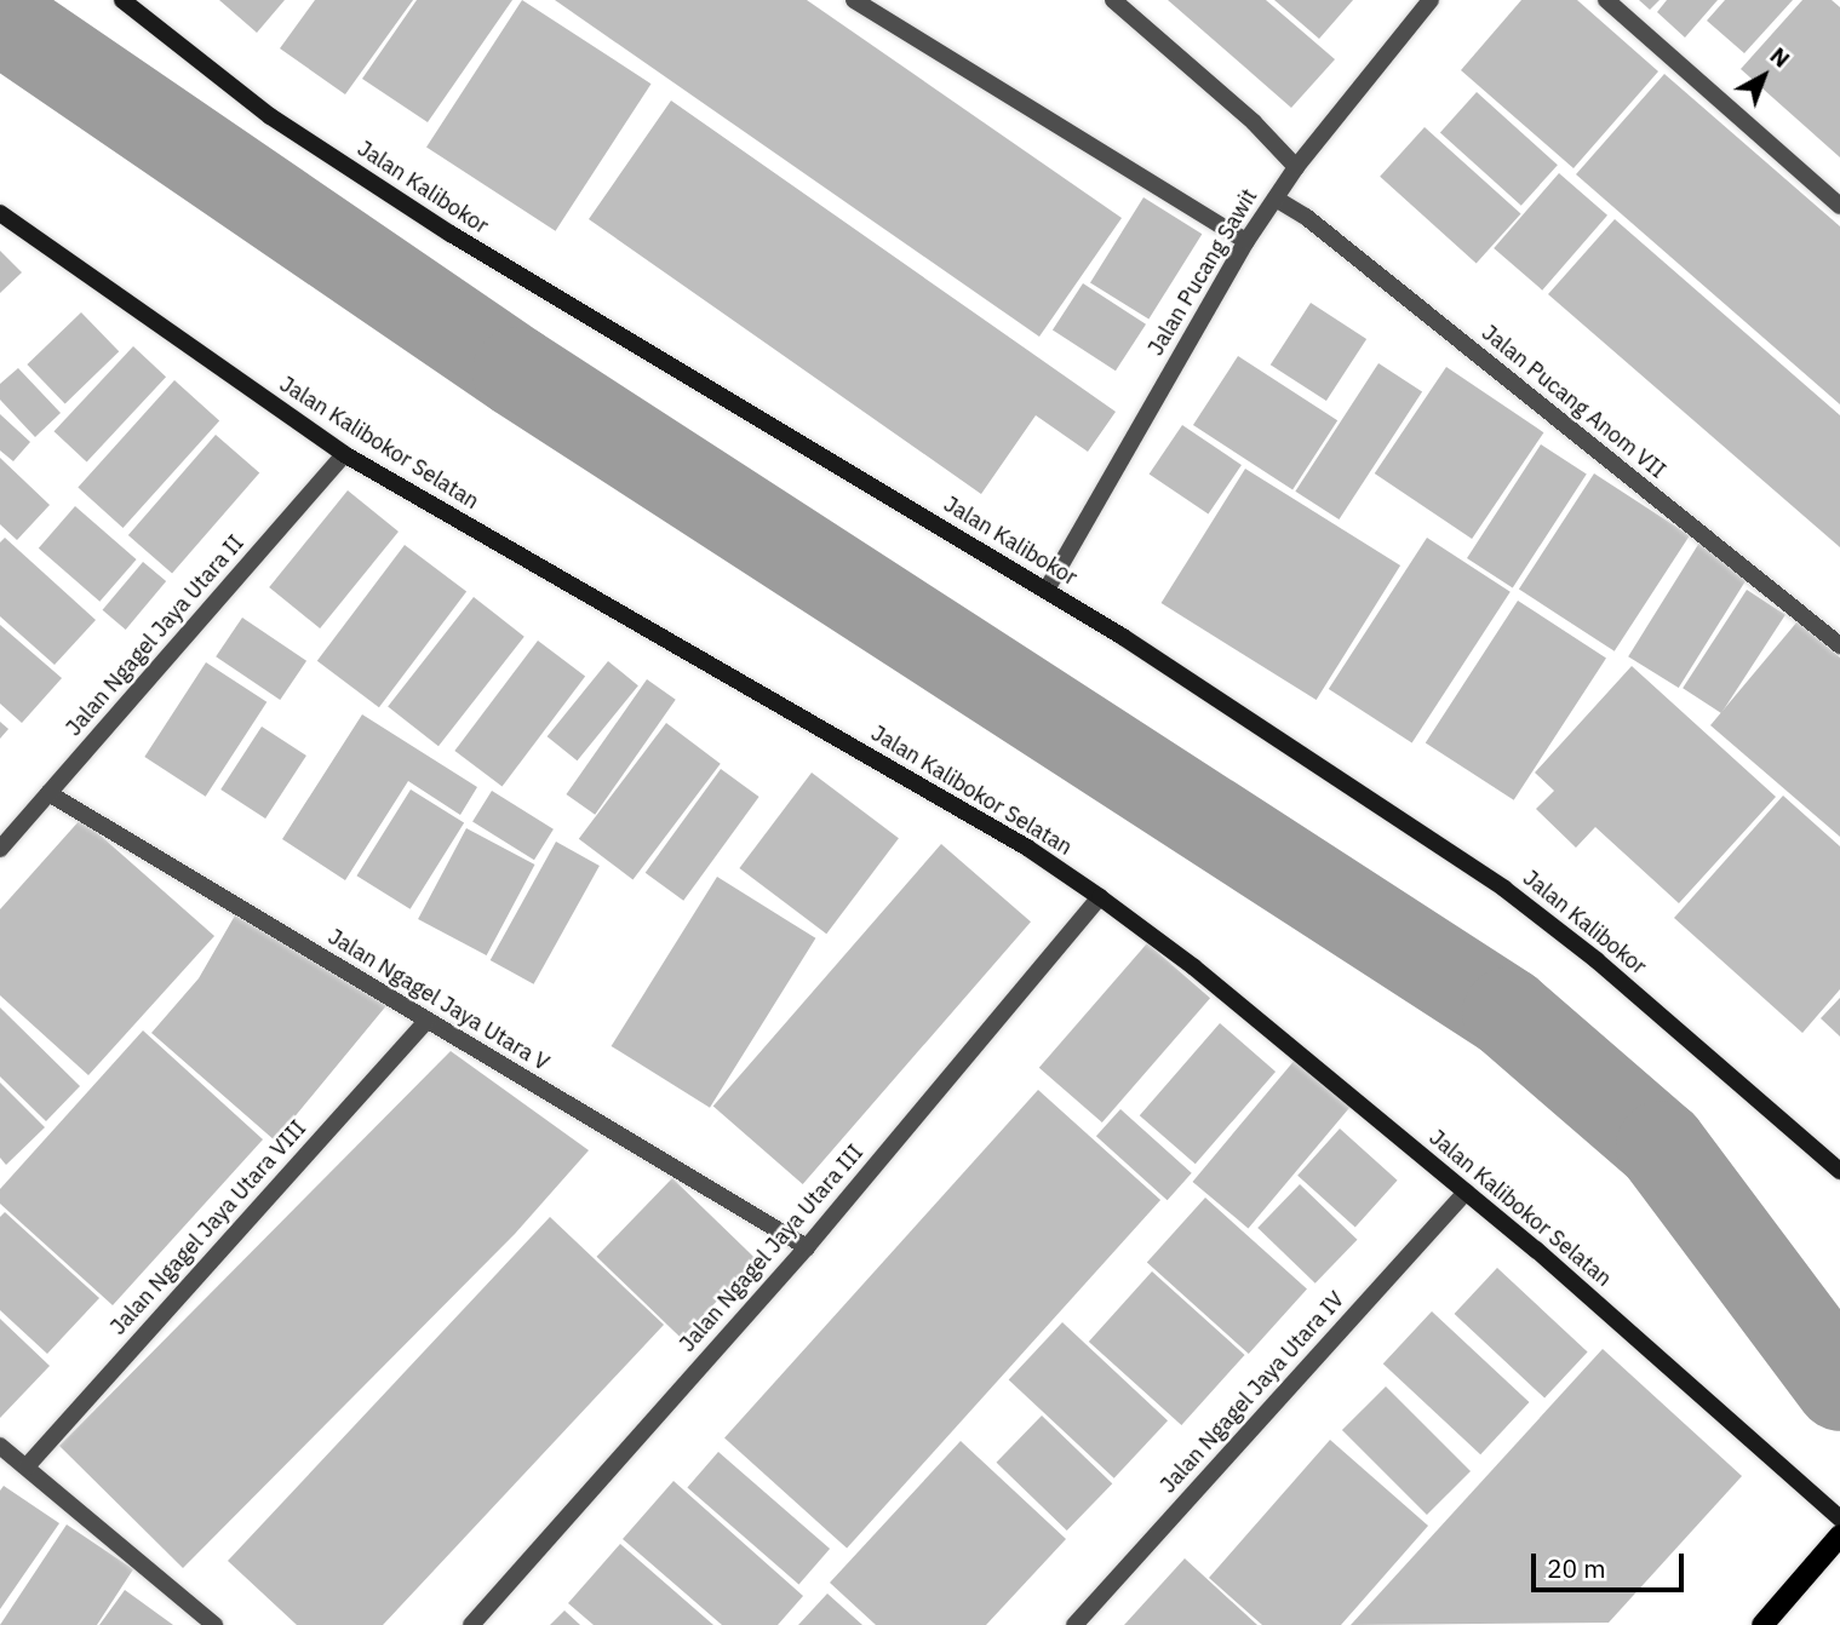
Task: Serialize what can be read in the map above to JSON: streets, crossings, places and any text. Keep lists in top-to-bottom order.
{
  "streets": {
    "street": [
      "Jalan Kalibokor",
      "Jalan Pucang Sawit",
      "Jalan Pucang Anom VII",
      "Jalan Kalibokor Selatan",
      "Jalan Ngagel Jaya Utara II",
      "Jalan Ngagel Jaya Utara V",
      "Jalan Ngagel Jaya Utara VIII",
      "Jalan Ngagel Jaya Utara III",
      "Jalan Ngagel Jaya Utara IV"
    ]
  },
  "crossings": [
    ["Jalan Kalibokor", "Jalan Pucang Sawit"],
    ["Jalan Pucang Sawit", "Jalan Pucang Anom VII"],
    ["Jalan Kalibokor Selatan", "Jalan Ngagel Jaya Utara II"],
    ["Jalan Kalibokor Selatan", "Jalan Ngagel Jaya Utara III"],
    ["Jalan Kalibokor Selatan", "Jalan Ngagel Jaya Utara IV"],
    ["Jalan Ngagel Jaya Utara II", "Jalan Ngagel Jaya Utara V"],
    ["Jalan Ngagel Jaya Utara V", "Jalan Ngagel Jaya Utara VIII"],
    ["Jalan Ngagel Jaya Utara V", "Jalan Ngagel Jaya Utara III"]
  ],
  "scale_bar": "20 m",
  "north": "top right"
}
